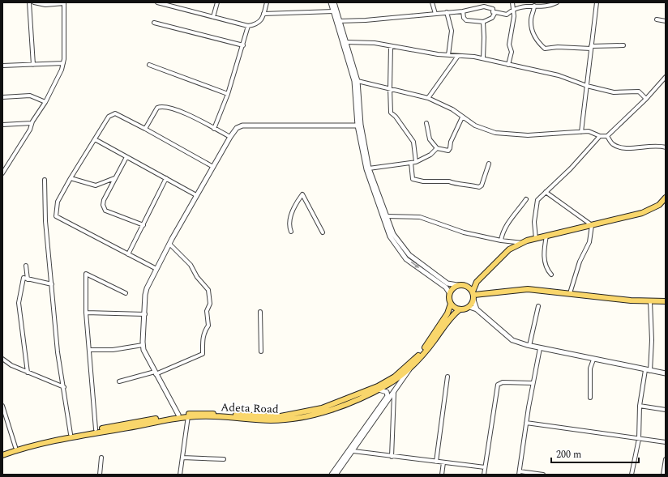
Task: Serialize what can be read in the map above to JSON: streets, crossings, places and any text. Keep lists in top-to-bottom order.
{
  "streets": {
    "main road": ["Adeta Road"]
  },
  "scale_bar": "200 m"
}
